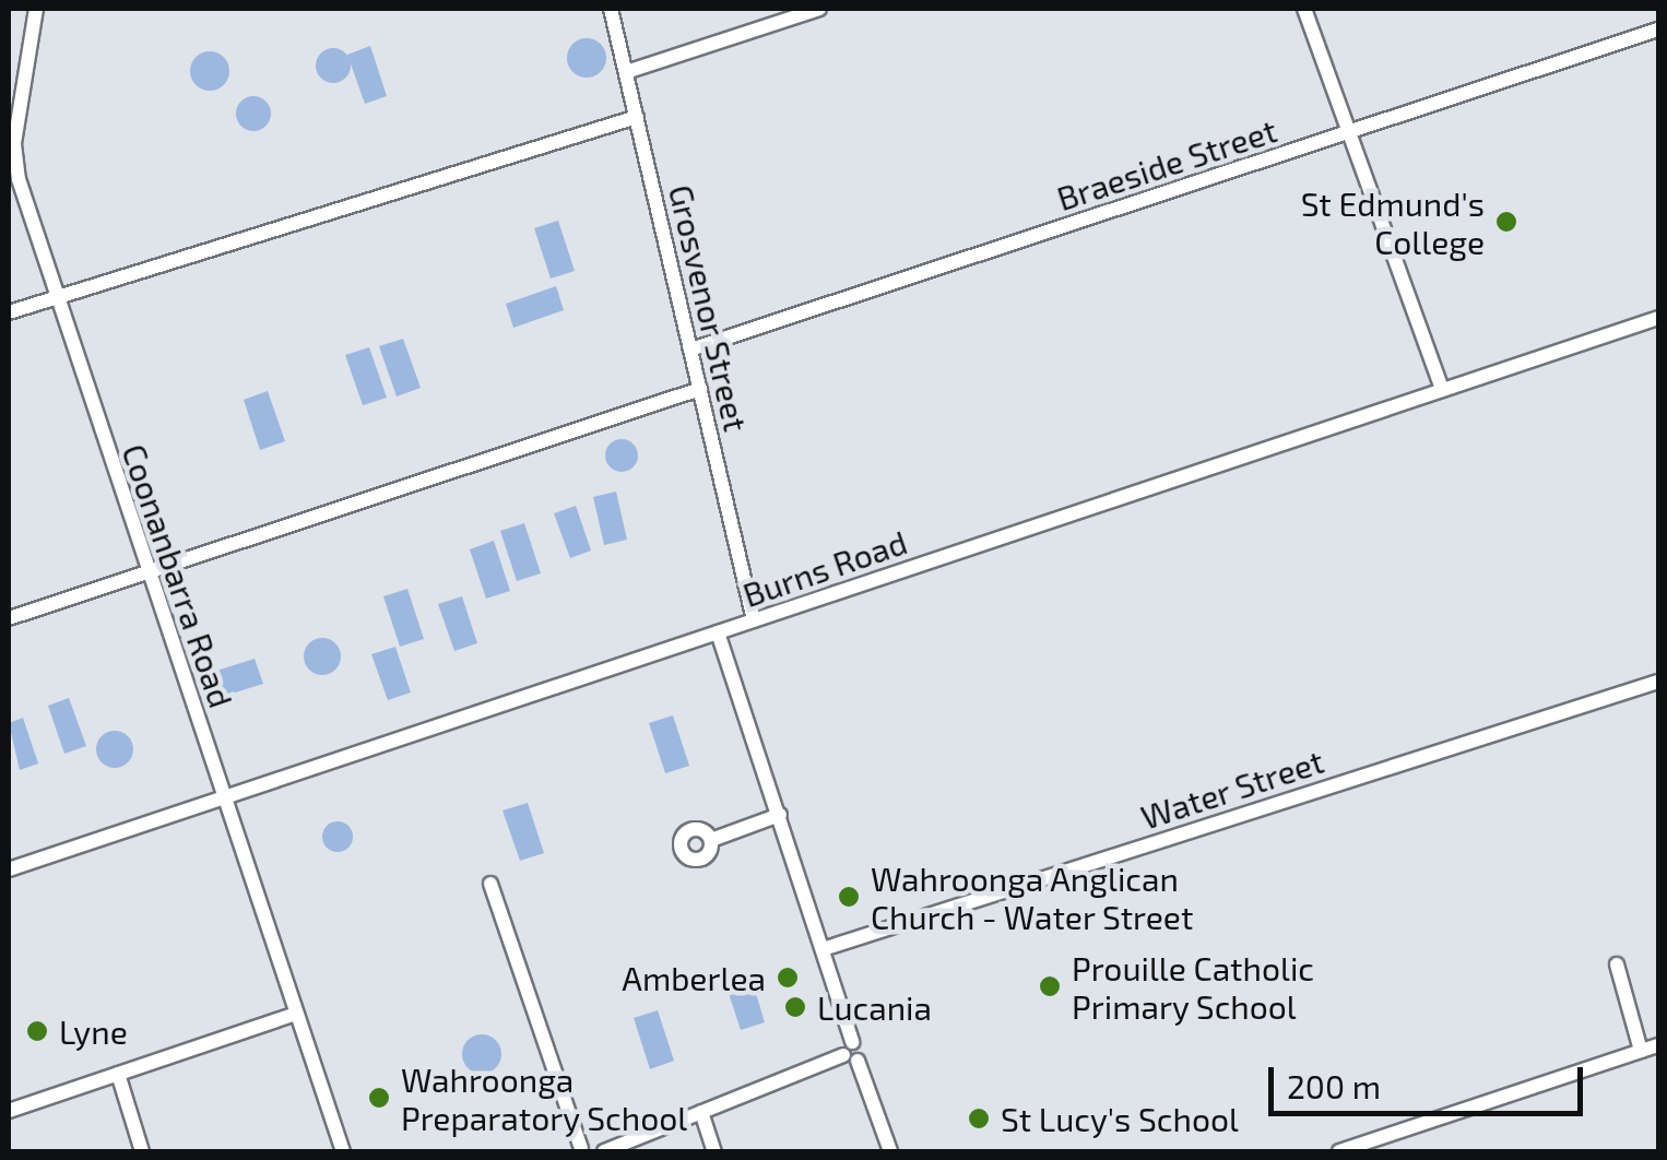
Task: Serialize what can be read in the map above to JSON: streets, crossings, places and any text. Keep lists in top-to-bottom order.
{
  "streets": {
    "street": [
      "Braeside Street",
      "Grosvenor Street",
      "Burns Road",
      "Coonanbarra Road",
      "Water Street"
    ]
  },
  "crossings": [
    ["Braeside Street", "Grosvenor Street"],
    ["Grosvenor Street", "Burns Road"],
    ["Burns Road", "Coonanbarra Road"]
  ],
  "places": [
    "St Edmund's College",
    "Wahroonga Anglican Church - Water Street",
    "Amberlea",
    "Prouille Catholic Primary School",
    "Lucania",
    "Lyne",
    "Wahroonga Preparatory School",
    "St Lucy's School"
  ],
  "scale_bar": "200 m"
}
